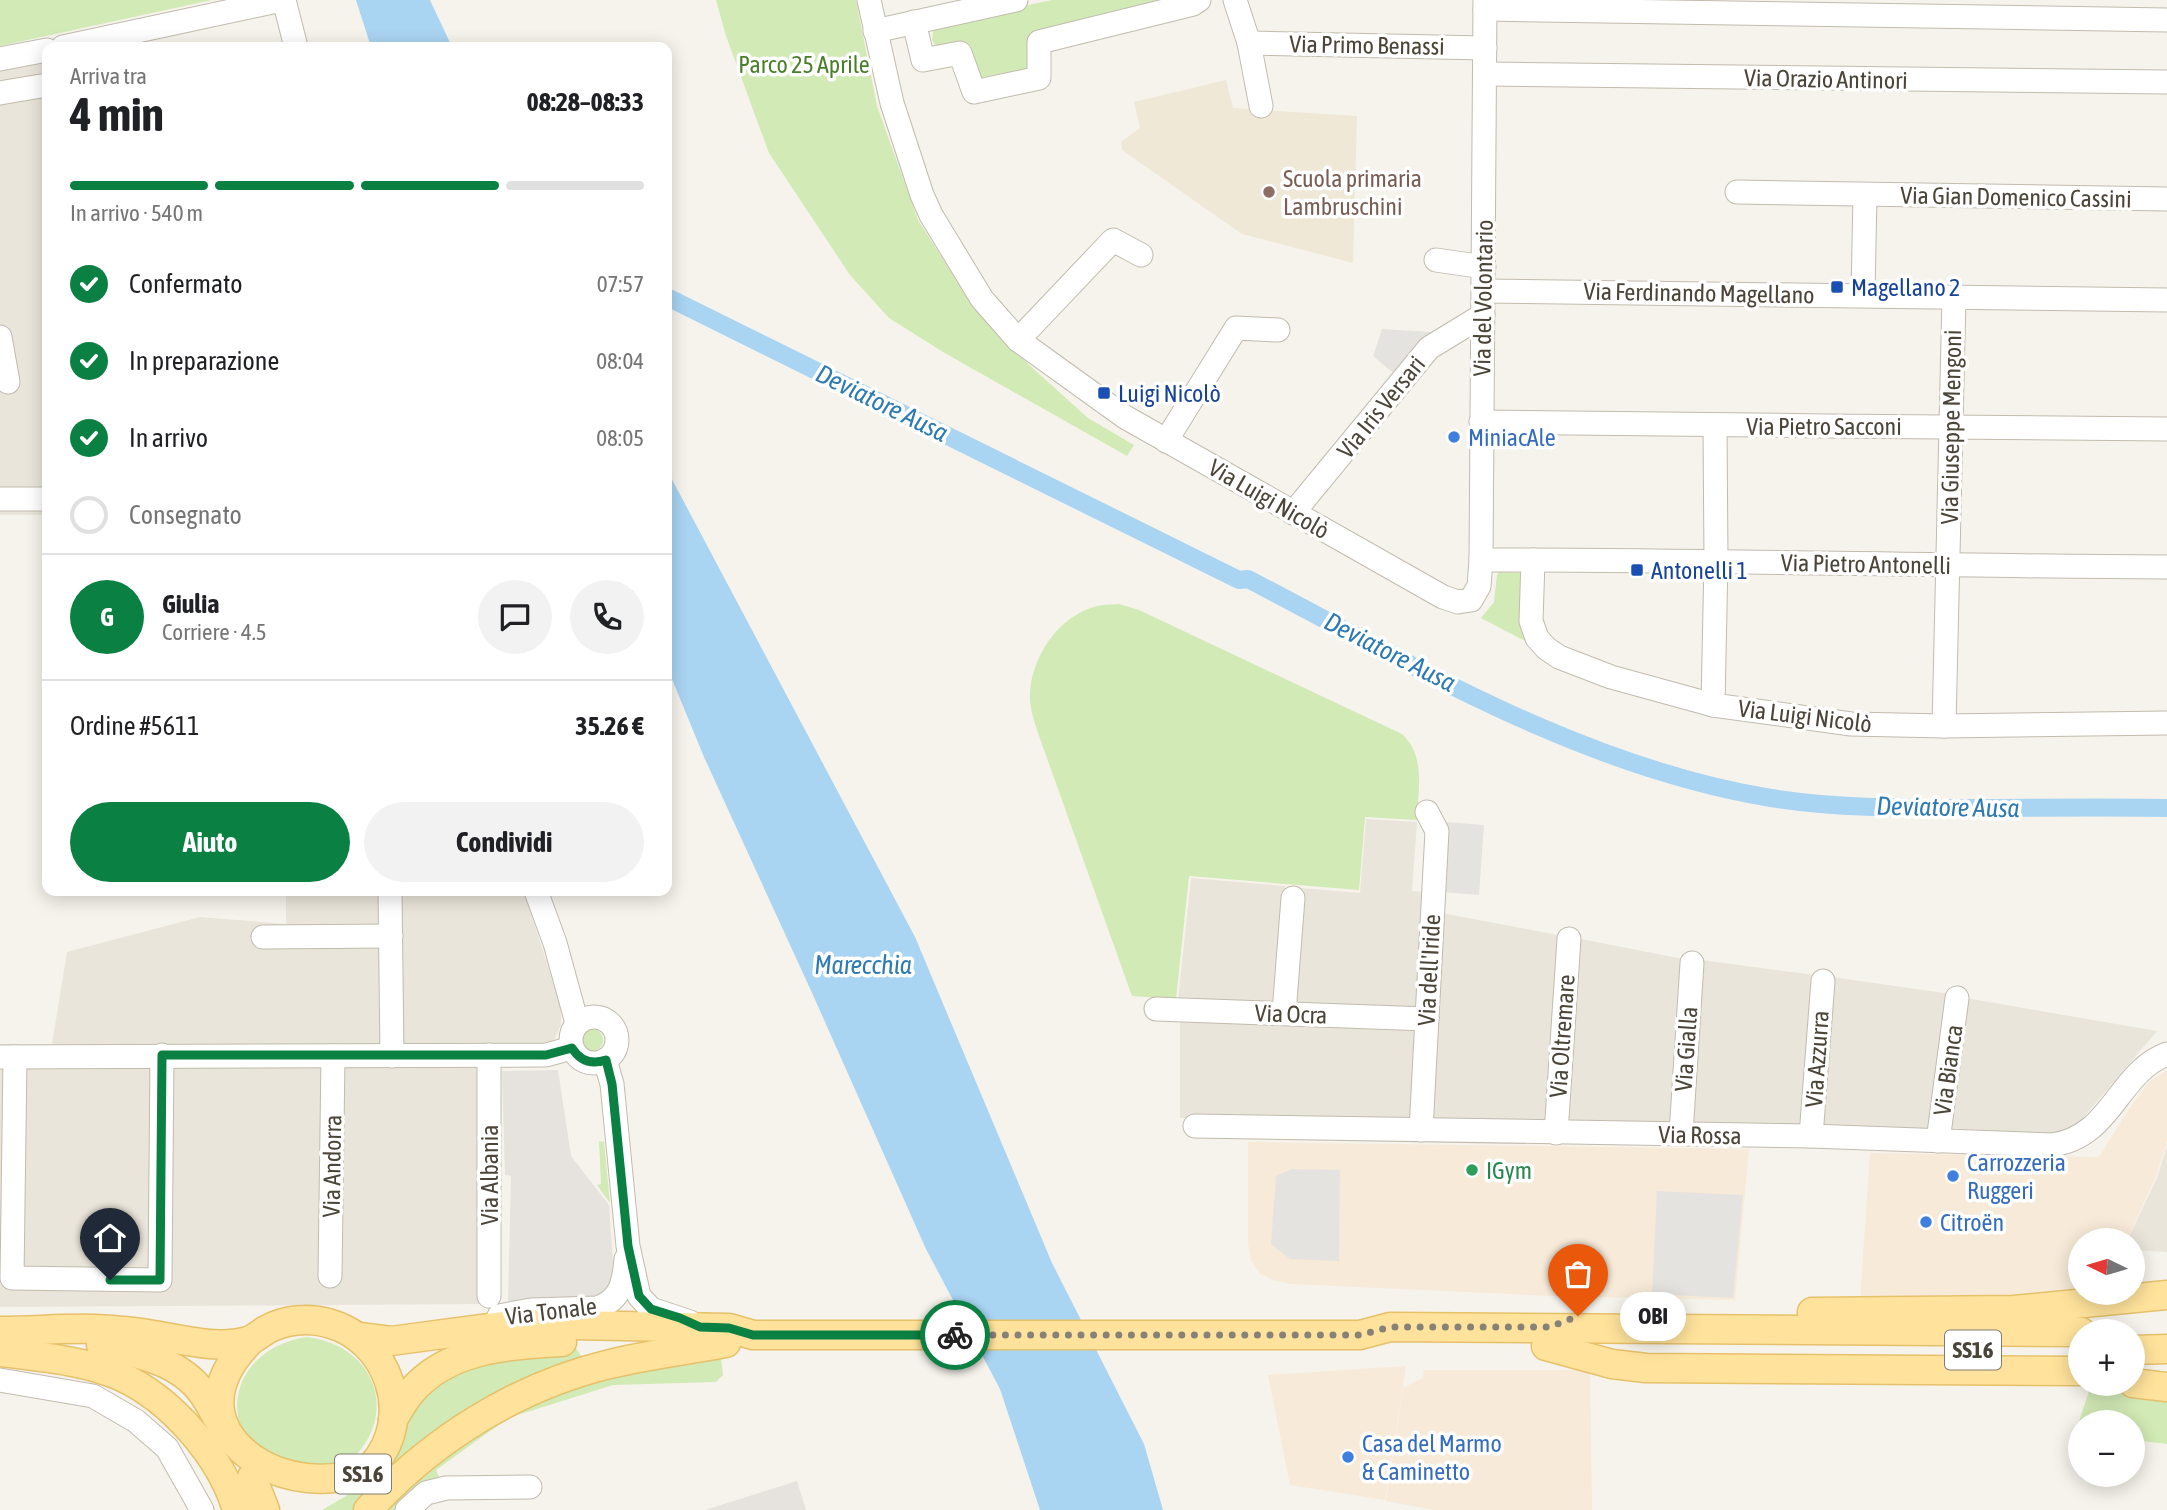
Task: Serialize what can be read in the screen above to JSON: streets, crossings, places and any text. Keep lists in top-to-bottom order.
{
  "streets": {
    "main road": ["SS16"],
    "street": [
      "Via Primo Benassi",
      "Via Orazio Antinori",
      "Via Gian Domenico Cassini",
      "Via Ferdinando Magellano",
      "Via del Volontario",
      "Via Iris Versari",
      "Via Pietro Sacconi",
      "Via Giuseppe Mengoni",
      "Via Luigi Nicolò",
      "Via Pietro Antonelli",
      "Via dell'Iride",
      "Via Ocra",
      "Via Oltremare",
      "Via Gialla",
      "Via Azzurra",
      "Via Bianca",
      "Via Rossa",
      "Via Andorra",
      "Via Albania",
      "Via Tonale"
    ]
  },
  "crossings": [
    ["Via Primo Benassi", "Via del Volontario"],
    ["Via Orazio Antinori", "Via del Volontario"],
    ["Via Gian Domenico Cassini", "Via Ferdinando Magellano"],
    ["Via Ferdinando Magellano", "Via del Volontario"],
    ["Via Ferdinando Magellano", "Via Giuseppe Mengoni"],
    ["Via del Volontario", "Via Iris Versari"],
    ["Via del Volontario", "Via Pietro Sacconi"],
    ["Via del Volontario", "Via Luigi Nicolò"],
    ["Via del Volontario", "Via Pietro Antonelli"],
    ["Via Iris Versari", "Via Luigi Nicolò"],
    ["Via Pietro Sacconi", "Via Giuseppe Mengoni"],
    ["Via Giuseppe Mengoni", "Via Luigi Nicolò"],
    ["Via Giuseppe Mengoni", "Via Pietro Antonelli"],
    ["Via Luigi Nicolò", "Via Pietro Antonelli"],
    ["Via dell'Iride", "Via Ocra"],
    ["Via dell'Iride", "Via Rossa"],
    ["Via Oltremare", "Via Rossa"],
    ["Via Gialla", "Via Rossa"],
    ["Via Azzurra", "Via Rossa"],
    ["Via Bianca", "Via Rossa"],
    ["Via Tonale", "SS16"]
  ],
  "water": ["Deviatore Ausa", "Marecchia"],
  "parks": ["Parco 25 Aprile"],
  "places": {
    "other": [
      "Scuola primaria Lambruschini",
      "MiniacAle",
      "IGym",
      "Carrozzeria Ruggeri",
      "Citroën",
      "OBI",
      "Casa del Marmo & Caminetto"
    ],
    "transit": ["Magellano 2", "Luigi Nicolò", "Antonelli 1"]
  },
  "north": "left",
  "page": {
    "heading": ["4 min", "Arriva tra", "08:28–08:33"],
    "panel": [
      "Giulia",
      "Corriere · 4.5",
      "Ordine #5611",
      "35.26 €"
    ],
    "bar": "In arrivo · 540 m",
    "list": [
      ["Confermato", "07:57"],
      ["In preparazione", "08:04"],
      ["In arrivo", "08:05"],
      "Consegnato"
    ],
    "round": "G",
    "buttons": ["Aiuto", "Condividi"],
    "map_buttons": ["+", "−"],
    "bubble": "OBI"
  }
}
